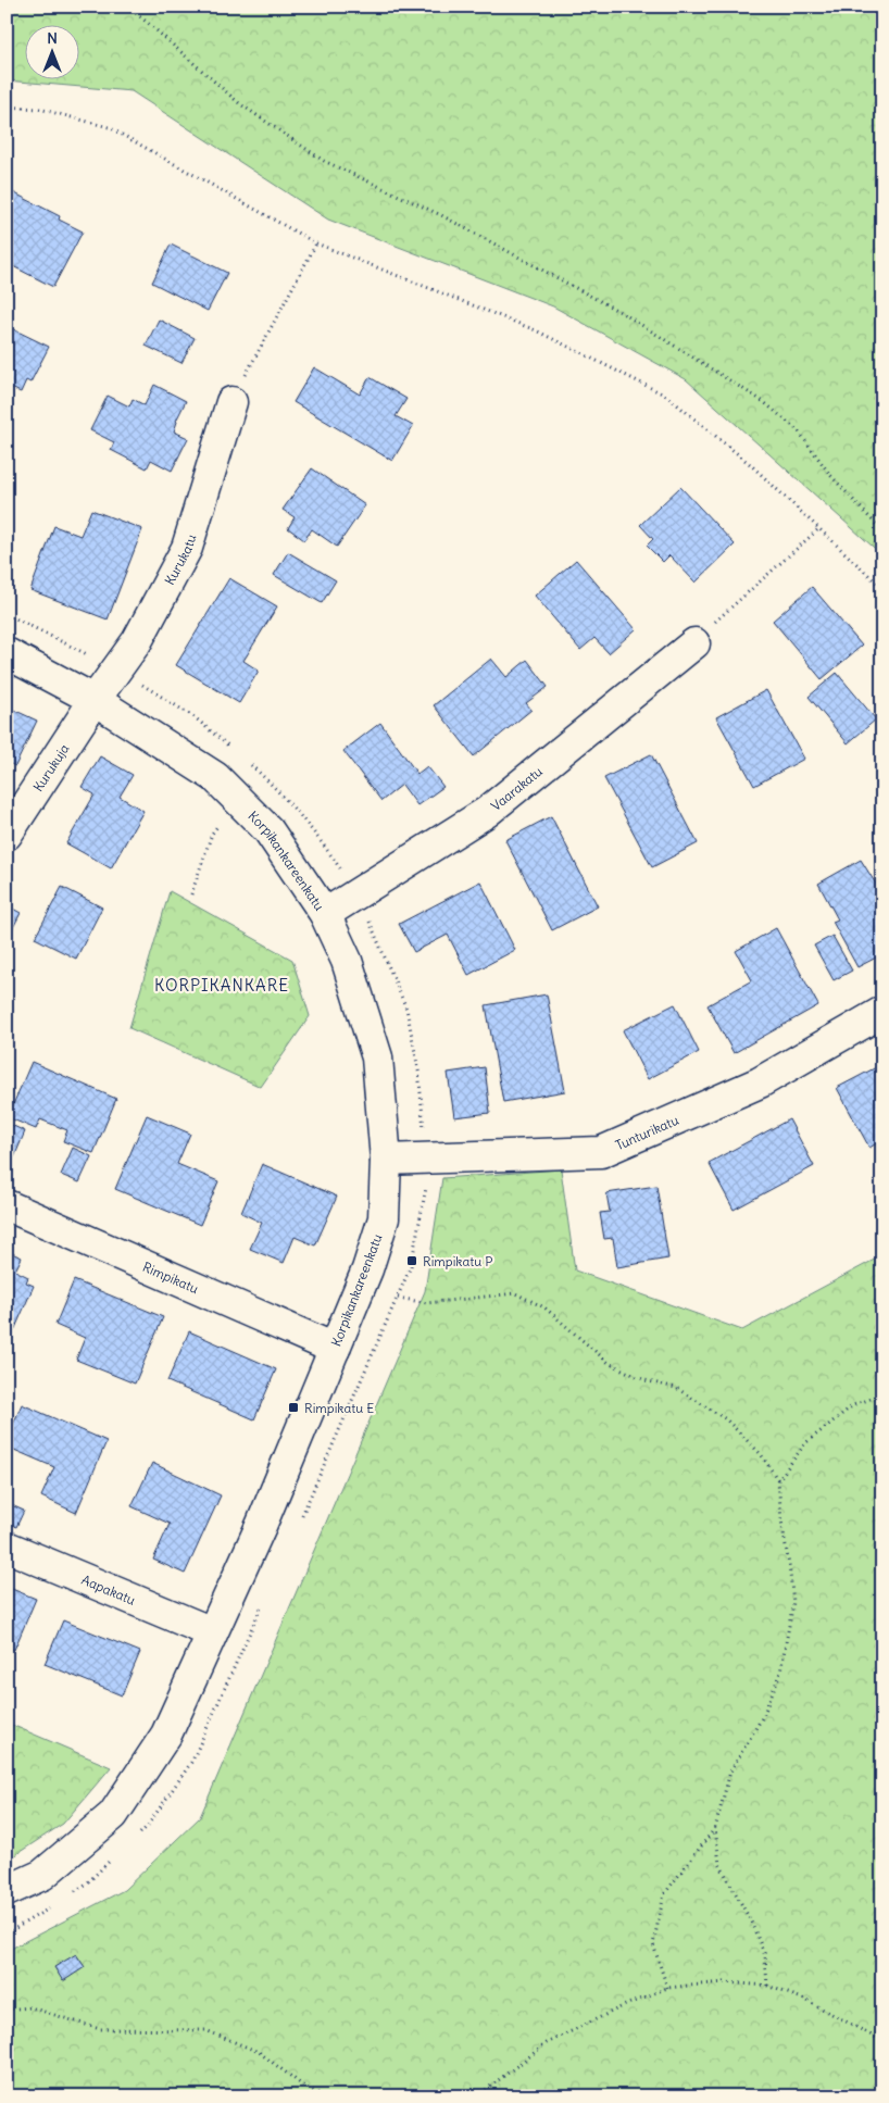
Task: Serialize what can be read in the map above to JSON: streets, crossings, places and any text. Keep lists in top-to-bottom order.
{
  "streets": {
    "street": [
      "Kurukatu",
      "Kurukuja",
      "Vaarakatu",
      "Korpikankareenkatu",
      "Tunturikatu",
      "Rimpikatu",
      "Aapakatu"
    ]
  },
  "crossings": [
    ["Kurukatu", "Kurukuja"],
    ["Kurukatu", "Korpikankareenkatu"],
    ["Kurukuja", "Korpikankareenkatu"],
    ["Vaarakatu", "Korpikankareenkatu"],
    ["Korpikankareenkatu", "Tunturikatu"],
    ["Korpikankareenkatu", "Rimpikatu"],
    ["Korpikankareenkatu", "Aapakatu"]
  ],
  "districts": ["KORPIKANKARE"],
  "places": {
    "transit": ["Rimpikatu P", "Rimpikatu E"]
  },
  "north": "top"
}
